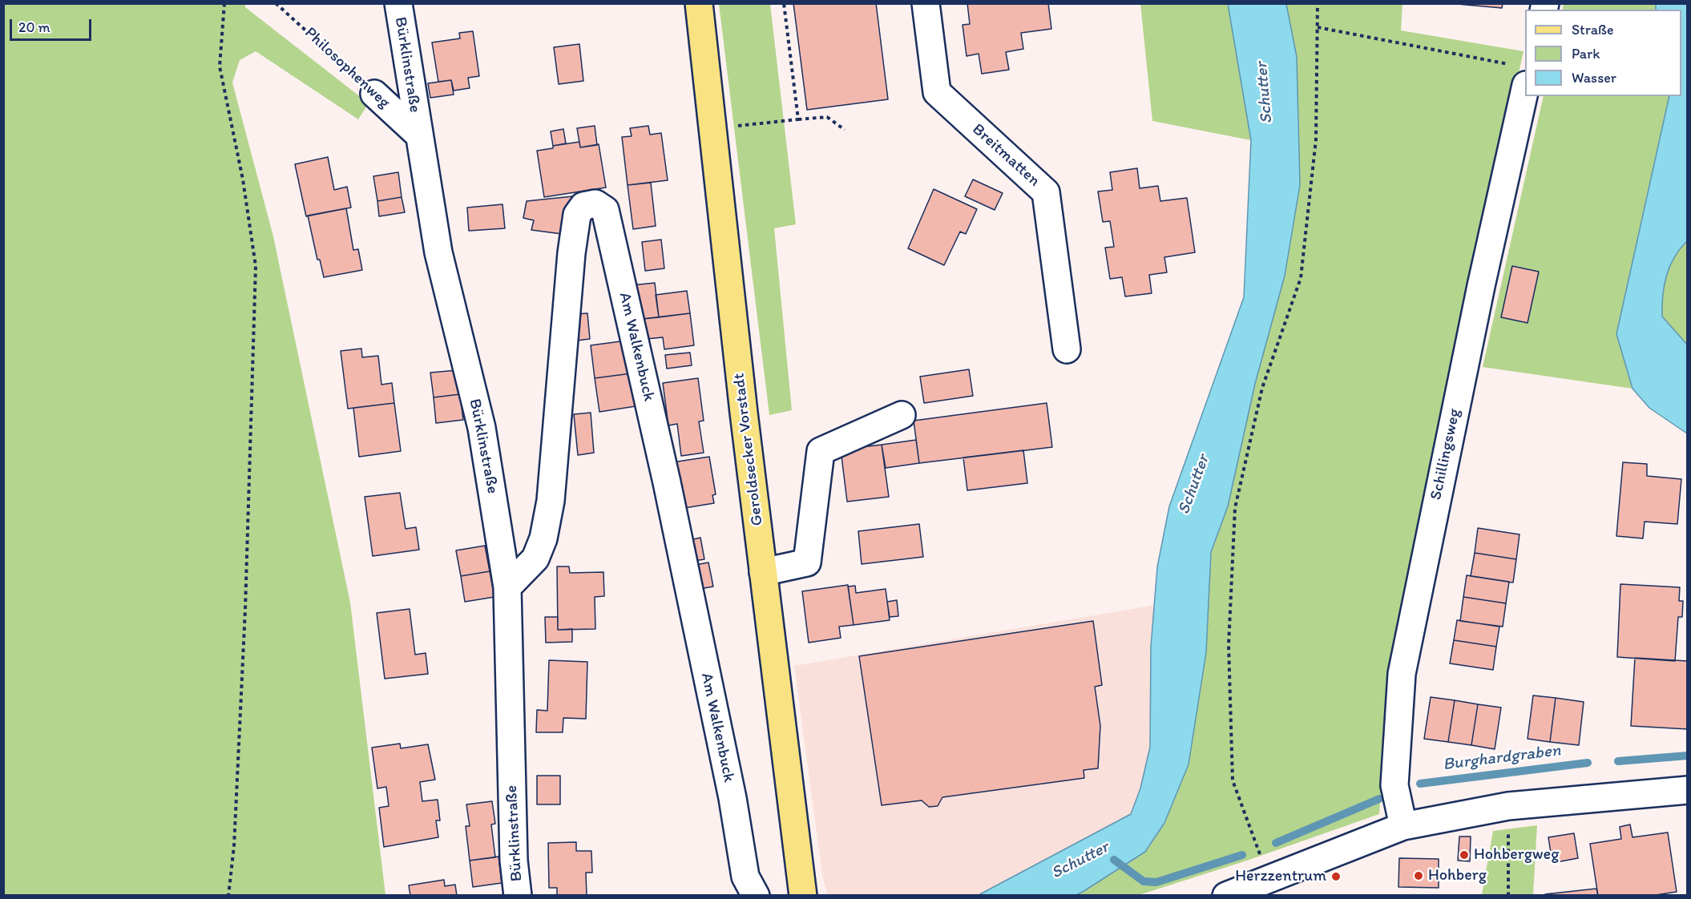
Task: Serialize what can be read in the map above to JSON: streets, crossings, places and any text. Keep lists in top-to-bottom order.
{
  "streets": {
    "main road": ["Geroldsecker Vorstadt"],
    "street": [
      "Bürklinstraße",
      "Philosophenweg",
      "Breitmatten",
      "Am Walkenbuck",
      "Schillingsweg"
    ]
  },
  "crossings": [
    ["Bürklinstraße", "Philosophenweg"],
    ["Bürklinstraße", "Am Walkenbuck"]
  ],
  "water": ["Schutter", "Burghardgraben"],
  "places": ["Hohbergweg", "Hohberg", "Herzzentrum"],
  "legend": ["Straße", "Park", "Wasser"],
  "scale_bar": "20 m"
}
